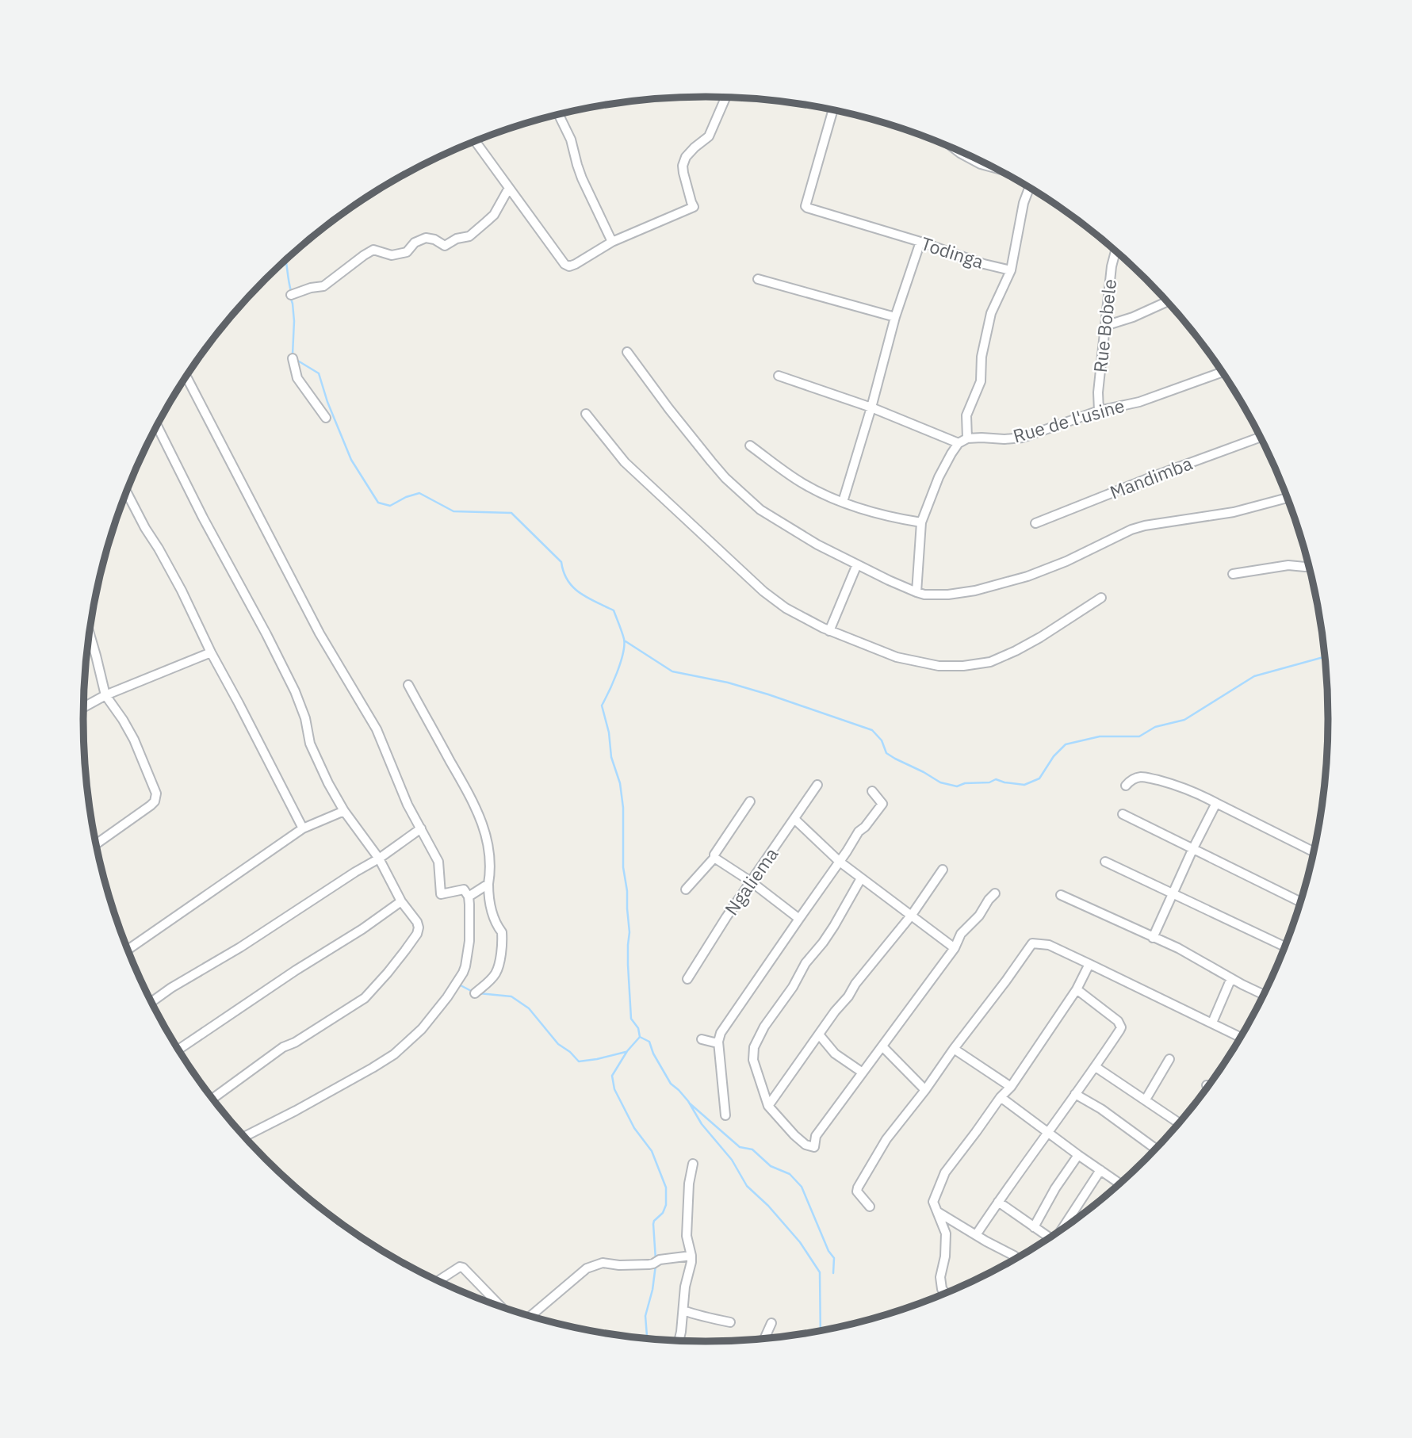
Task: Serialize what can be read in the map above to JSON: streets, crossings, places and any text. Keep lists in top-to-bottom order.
{
  "streets": {
    "street": [
      "Todinga",
      "Rue Bobele",
      "Rue de l'usine",
      "Mandimba",
      "Ngaliema"
    ]
  },
  "crossings": [
    ["Rue Bobele", "Rue de l'usine"]
  ]
}
